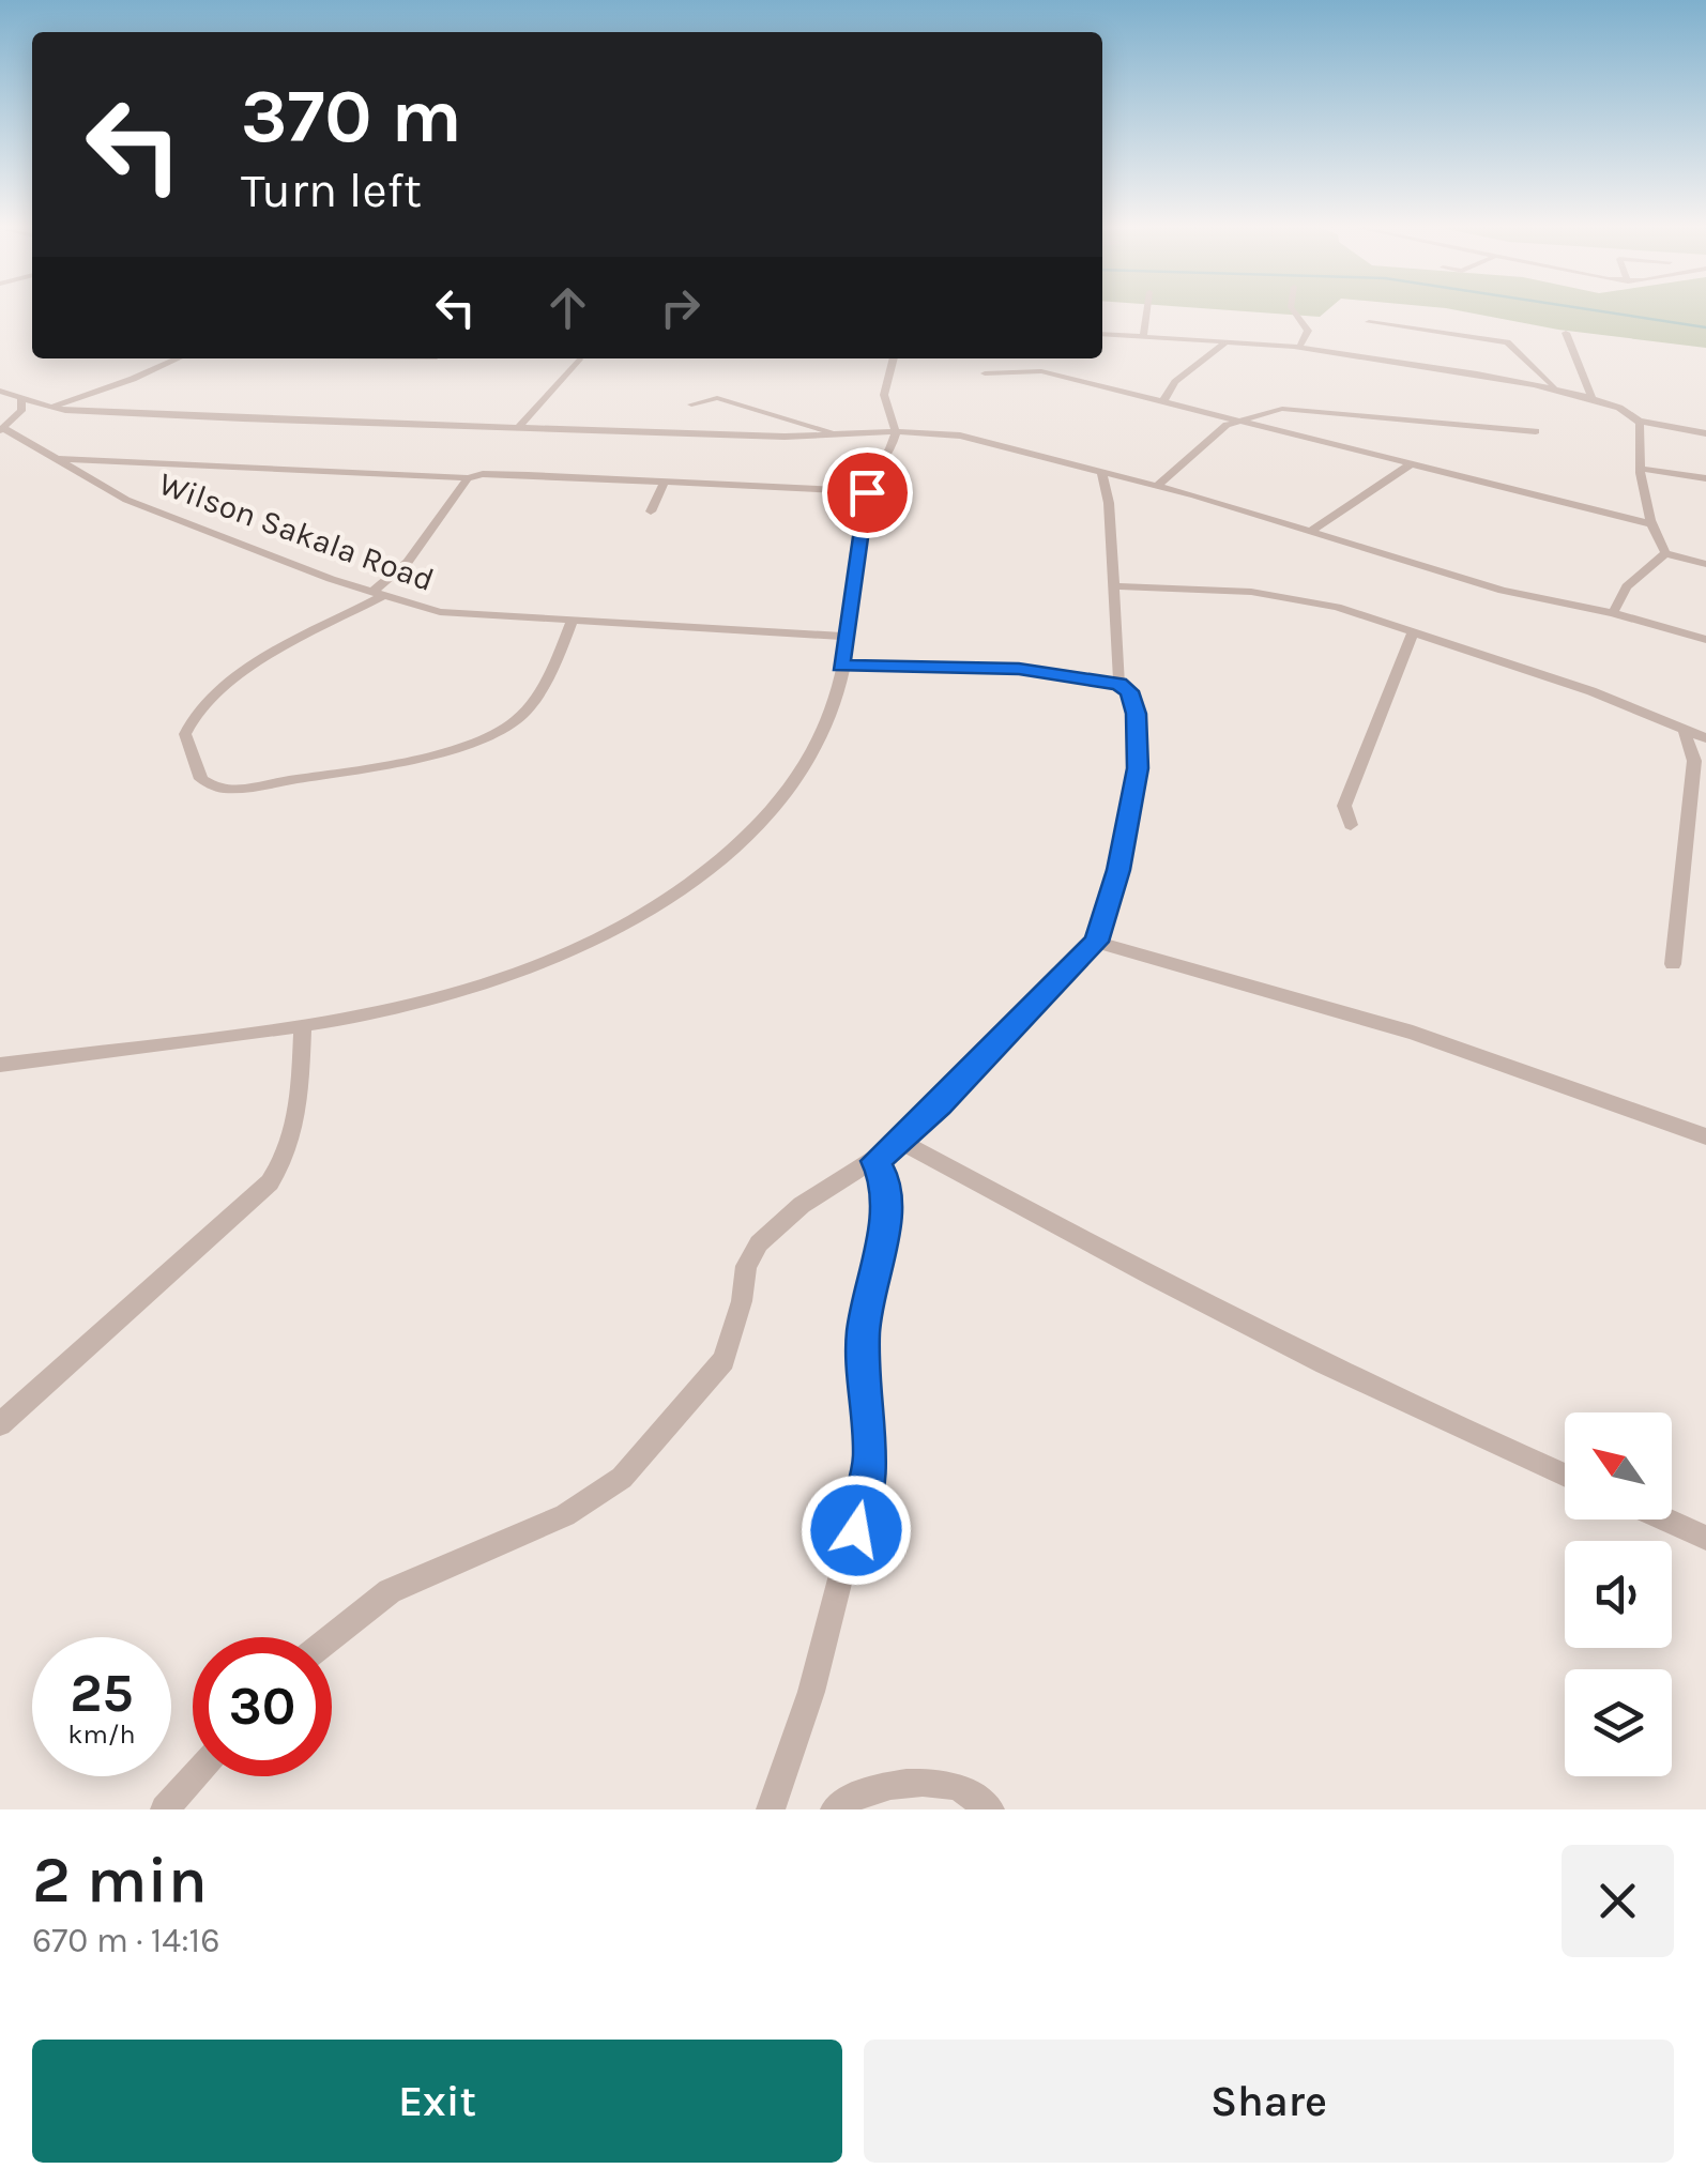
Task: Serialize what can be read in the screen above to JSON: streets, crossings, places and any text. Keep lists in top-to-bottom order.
{
  "streets": {
    "street": ["Wilson Sakala Road"]
  },
  "north": "top left",
  "page": {
    "turn": ["370 m", "Turn left"],
    "speed": "25 km/h",
    "limit": "30",
    "heading": ["2 min", "670 m · 14:16"],
    "buttons": ["Exit", "Share"]
  }
}
